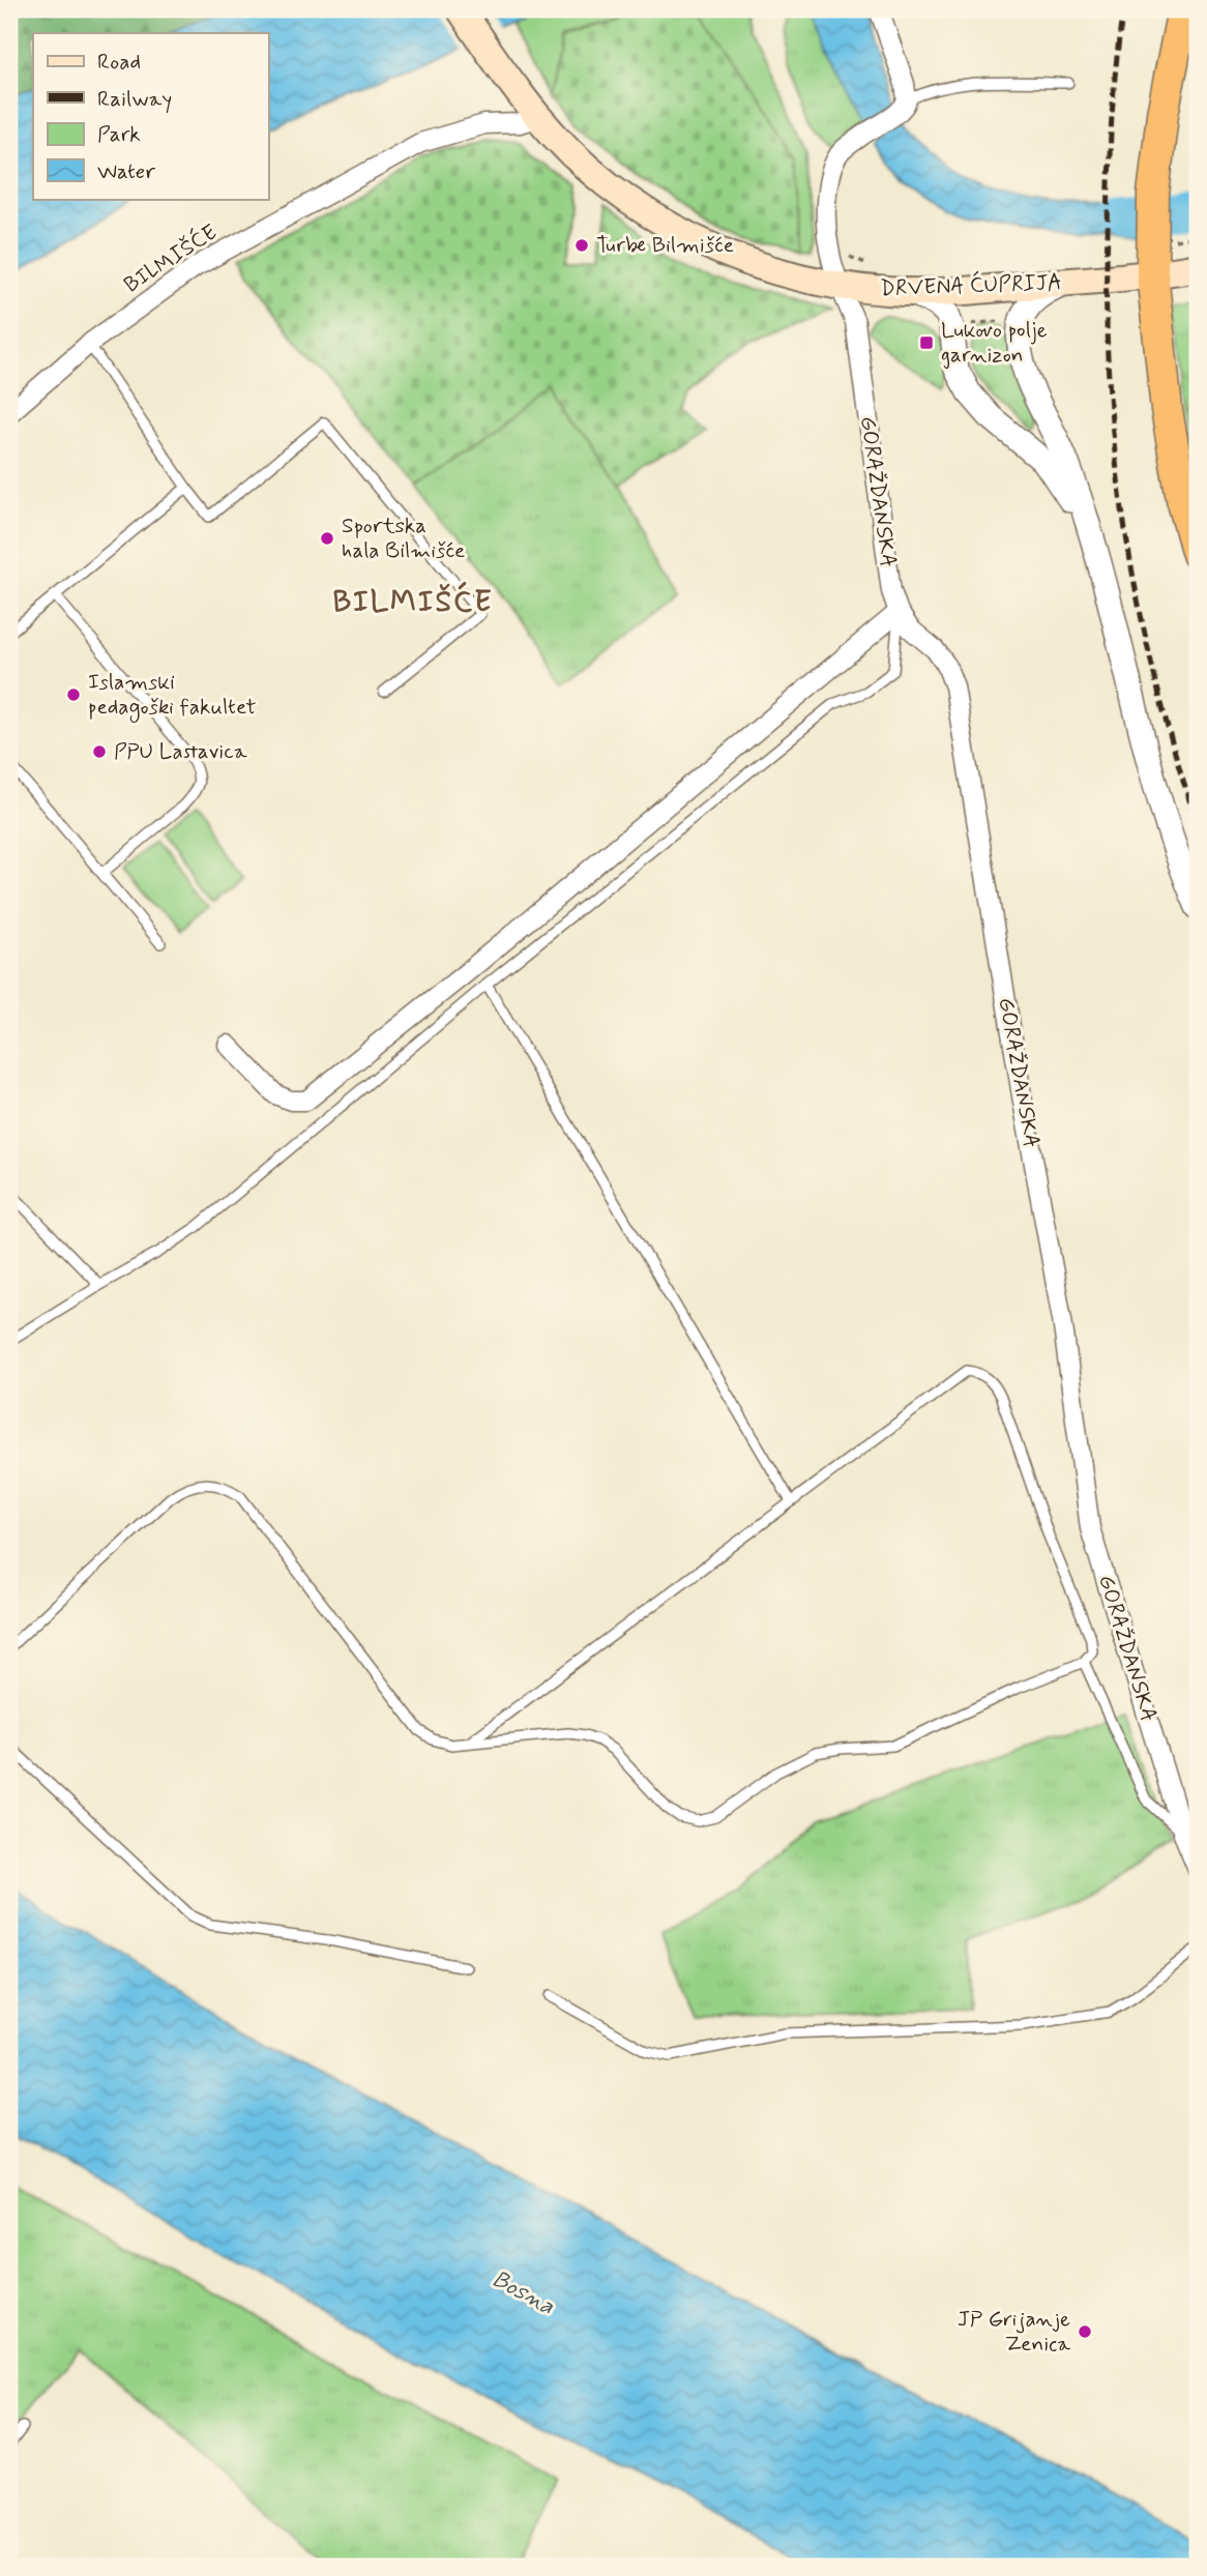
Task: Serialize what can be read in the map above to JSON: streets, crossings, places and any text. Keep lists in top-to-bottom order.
{
  "streets": {
    "main road": ["DRVENA ĆUPRIJA"],
    "street": ["BILMIŠĆE", "GORAŽDANSKA"]
  },
  "crossings": [
    ["BILMIŠĆE", "DRVENA ĆUPRIJA"],
    ["DRVENA ĆUPRIJA", "GORAŽDANSKA"]
  ],
  "districts": ["BILMIŠĆE"],
  "water": ["Bosna"],
  "places": {
    "other": [
      "Turbe Bilmišće",
      "Sportska hala Bilmišće",
      "Islamski pedagoški fakultet",
      "PPU Lastavica",
      "JP Grijanje Zenica"
    ],
    "transit": ["Lukovo polje garnizon"]
  },
  "legend": [
    "Road",
    "Railway",
    "Park",
    "Water"
  ]
}
